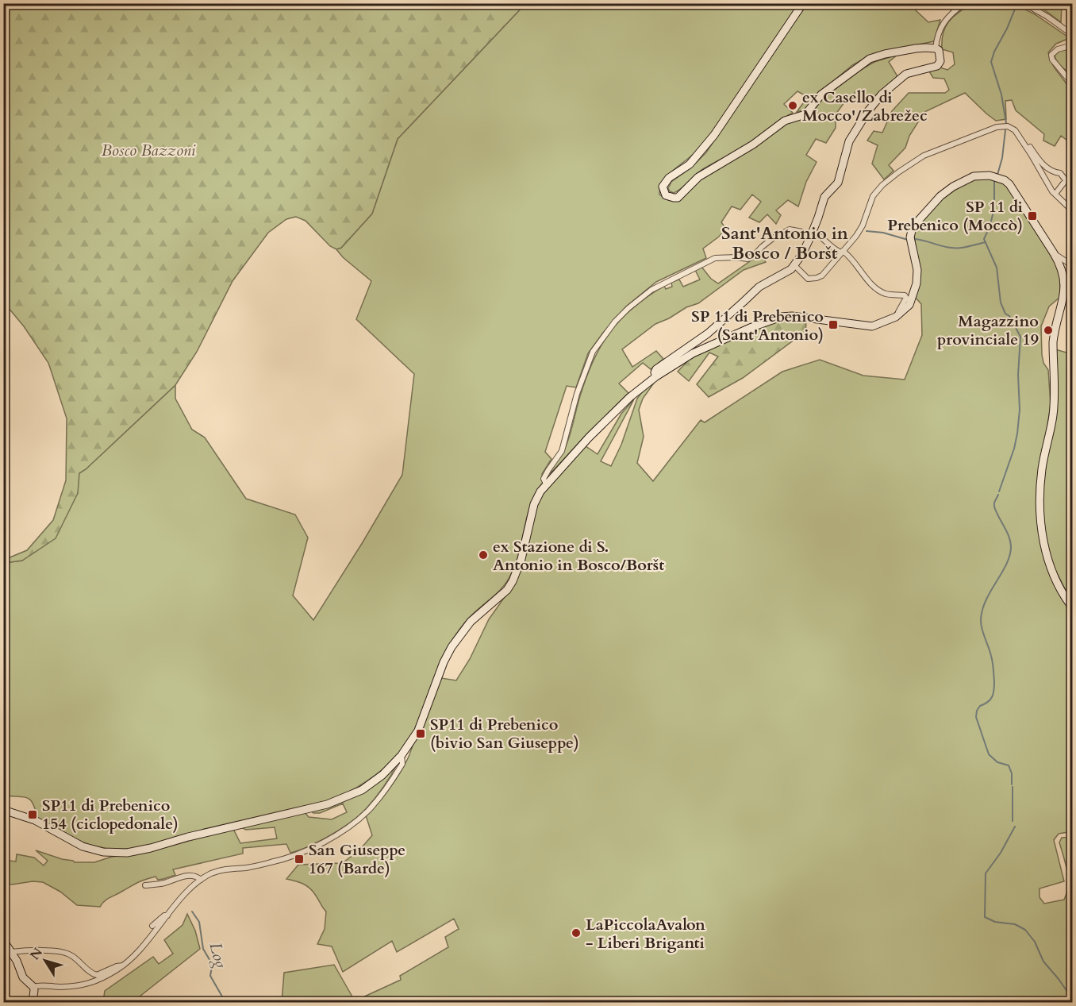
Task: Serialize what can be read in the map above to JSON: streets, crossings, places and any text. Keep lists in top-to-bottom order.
{
  "districts": ["Sant'Antonio in Bosco / Boršt"],
  "water": ["Log"],
  "parks": ["Bosco Bazzoni"],
  "places": {
    "other": [
      "ex Casello di Mocco'/Zabrežec",
      "Magazzino provinciale 19",
      "ex Stazione di S. Antonio in Bosco/Boršt",
      "LaPiccolaAvalon - Liberi Briganti"
    ],
    "transit": [
      "SP 11 di Prebenico (Moccò)",
      "SP 11 di Prebenico (Sant'Antonio)",
      "SP11 di Prebenico (bivio San Giuseppe)",
      "SP11 di Prebenico 154 (ciclopedonale)",
      "San Giuseppe 167 (Barde)"
    ]
  },
  "north": "top left"
}
